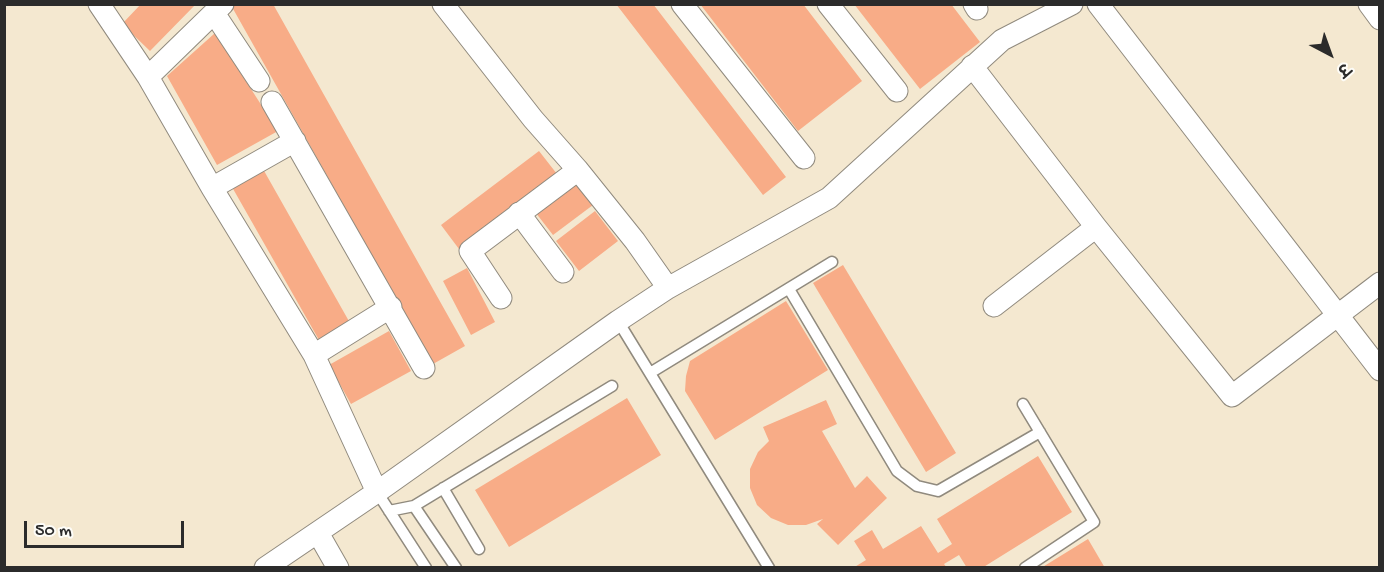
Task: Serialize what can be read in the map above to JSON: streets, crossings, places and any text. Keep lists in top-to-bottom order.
{
  "scale_bar": "50 m",
  "north": "bottom right"
}
